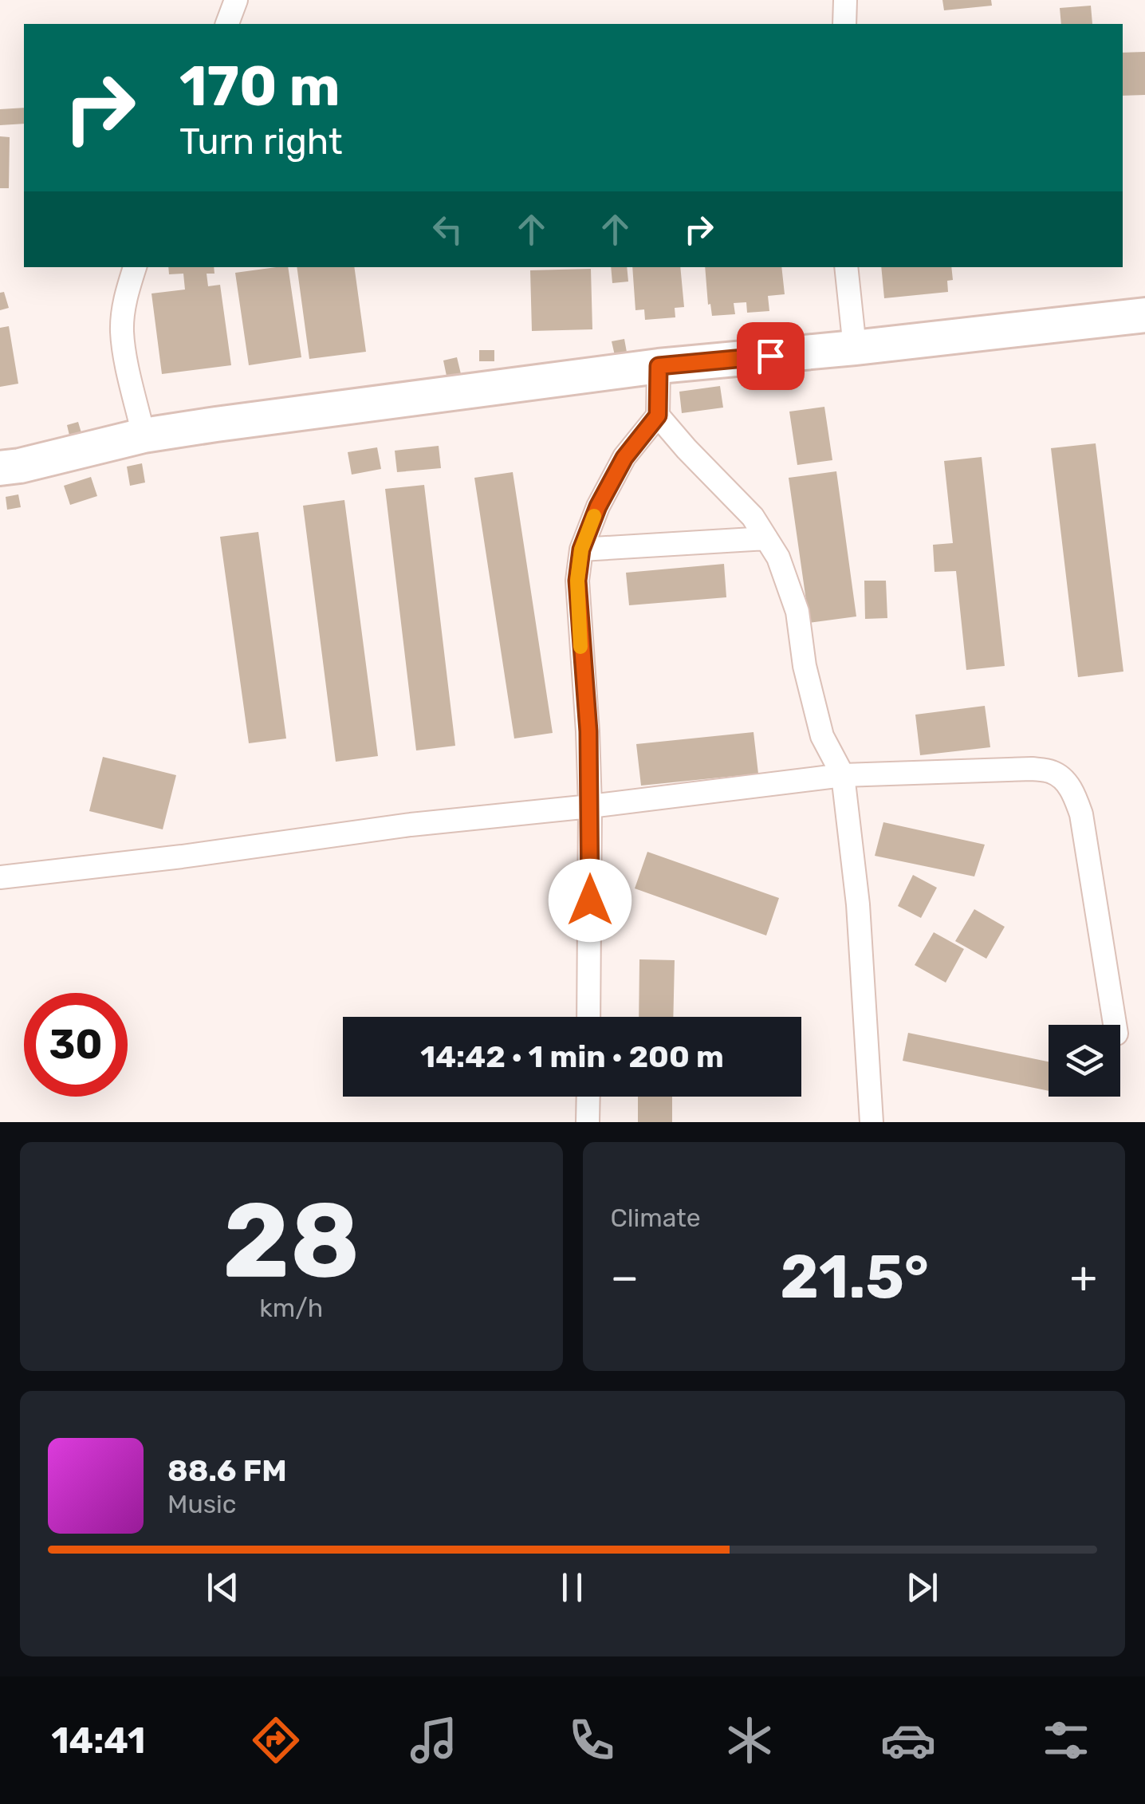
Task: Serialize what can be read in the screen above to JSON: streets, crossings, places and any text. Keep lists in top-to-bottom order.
{
  "page": {
    "turn": ["170 m", "Turn right"],
    "limit": "30",
    "trip": "14:42 · 1 min · 200 m",
    "tile": [
      ["28", "km/h"],
      "Climate"
    ],
    "heat": ["−", "21.5°", "+"],
    "song": ["88.6 FM", "Music"],
    "tabs": "14:41"
  }
}
